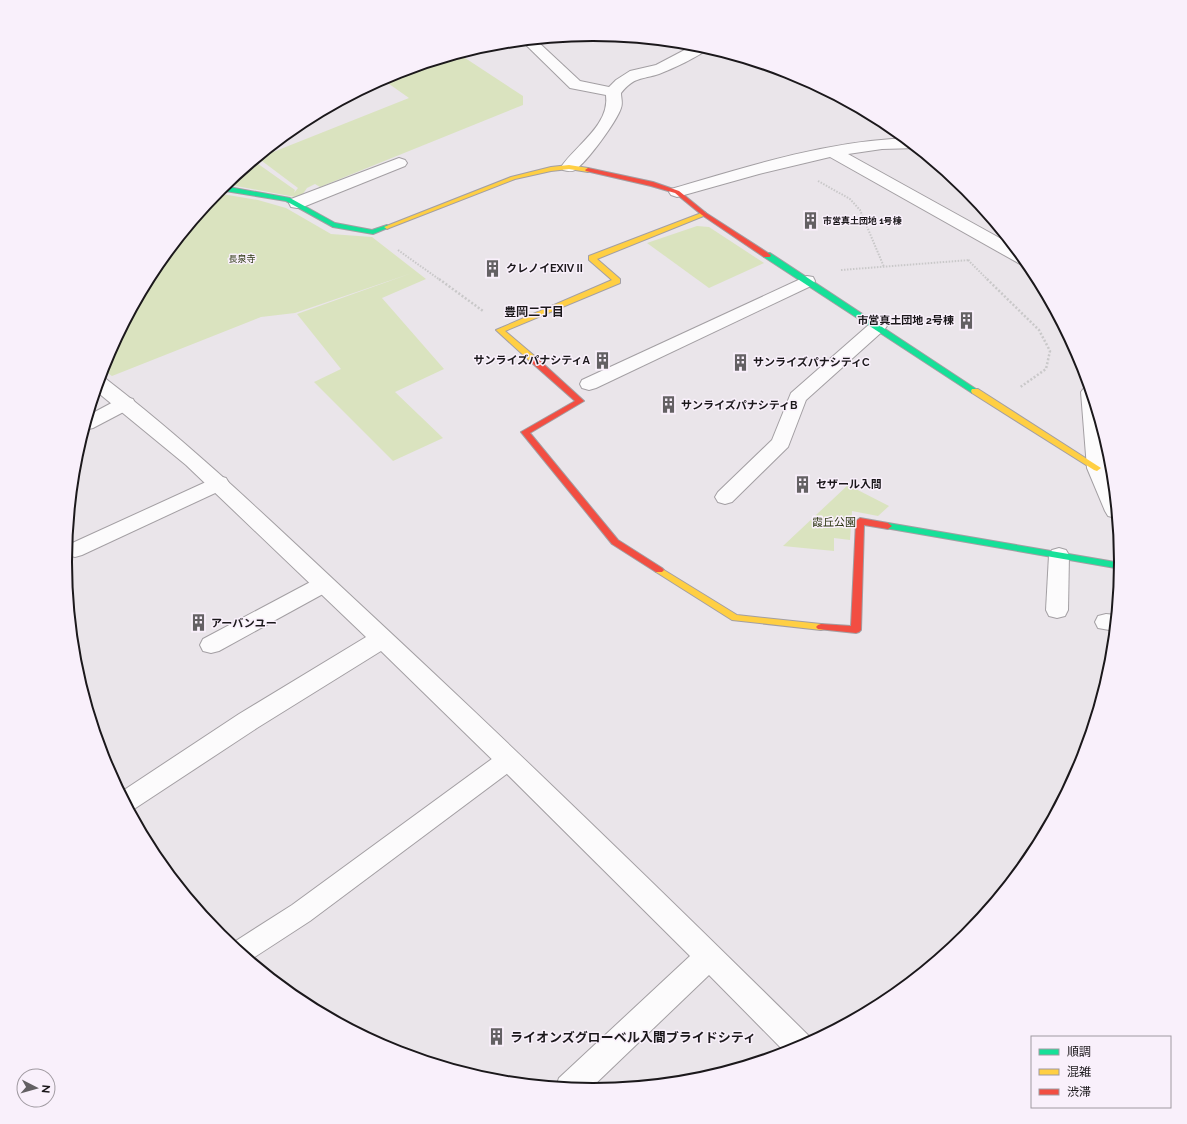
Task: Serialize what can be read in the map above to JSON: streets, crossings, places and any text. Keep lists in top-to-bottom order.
{
  "districts": ["豊岡二丁目"],
  "parks": ["長泉寺", "霞丘公園"],
  "places": {
    "building": [
      "市営真土団地 1号棟",
      "クレノイEXIV II",
      "市営真土団地 2号棟",
      "サンライズパナシティA",
      "サンライズパナシティC",
      "サンライズパナシティB",
      "セザール入間",
      "アーバンユー",
      "ライオンズグローベル入間ブライドシティ"
    ]
  },
  "legend": ["順調", "混雑", "渋滞"],
  "north": "right"
}
